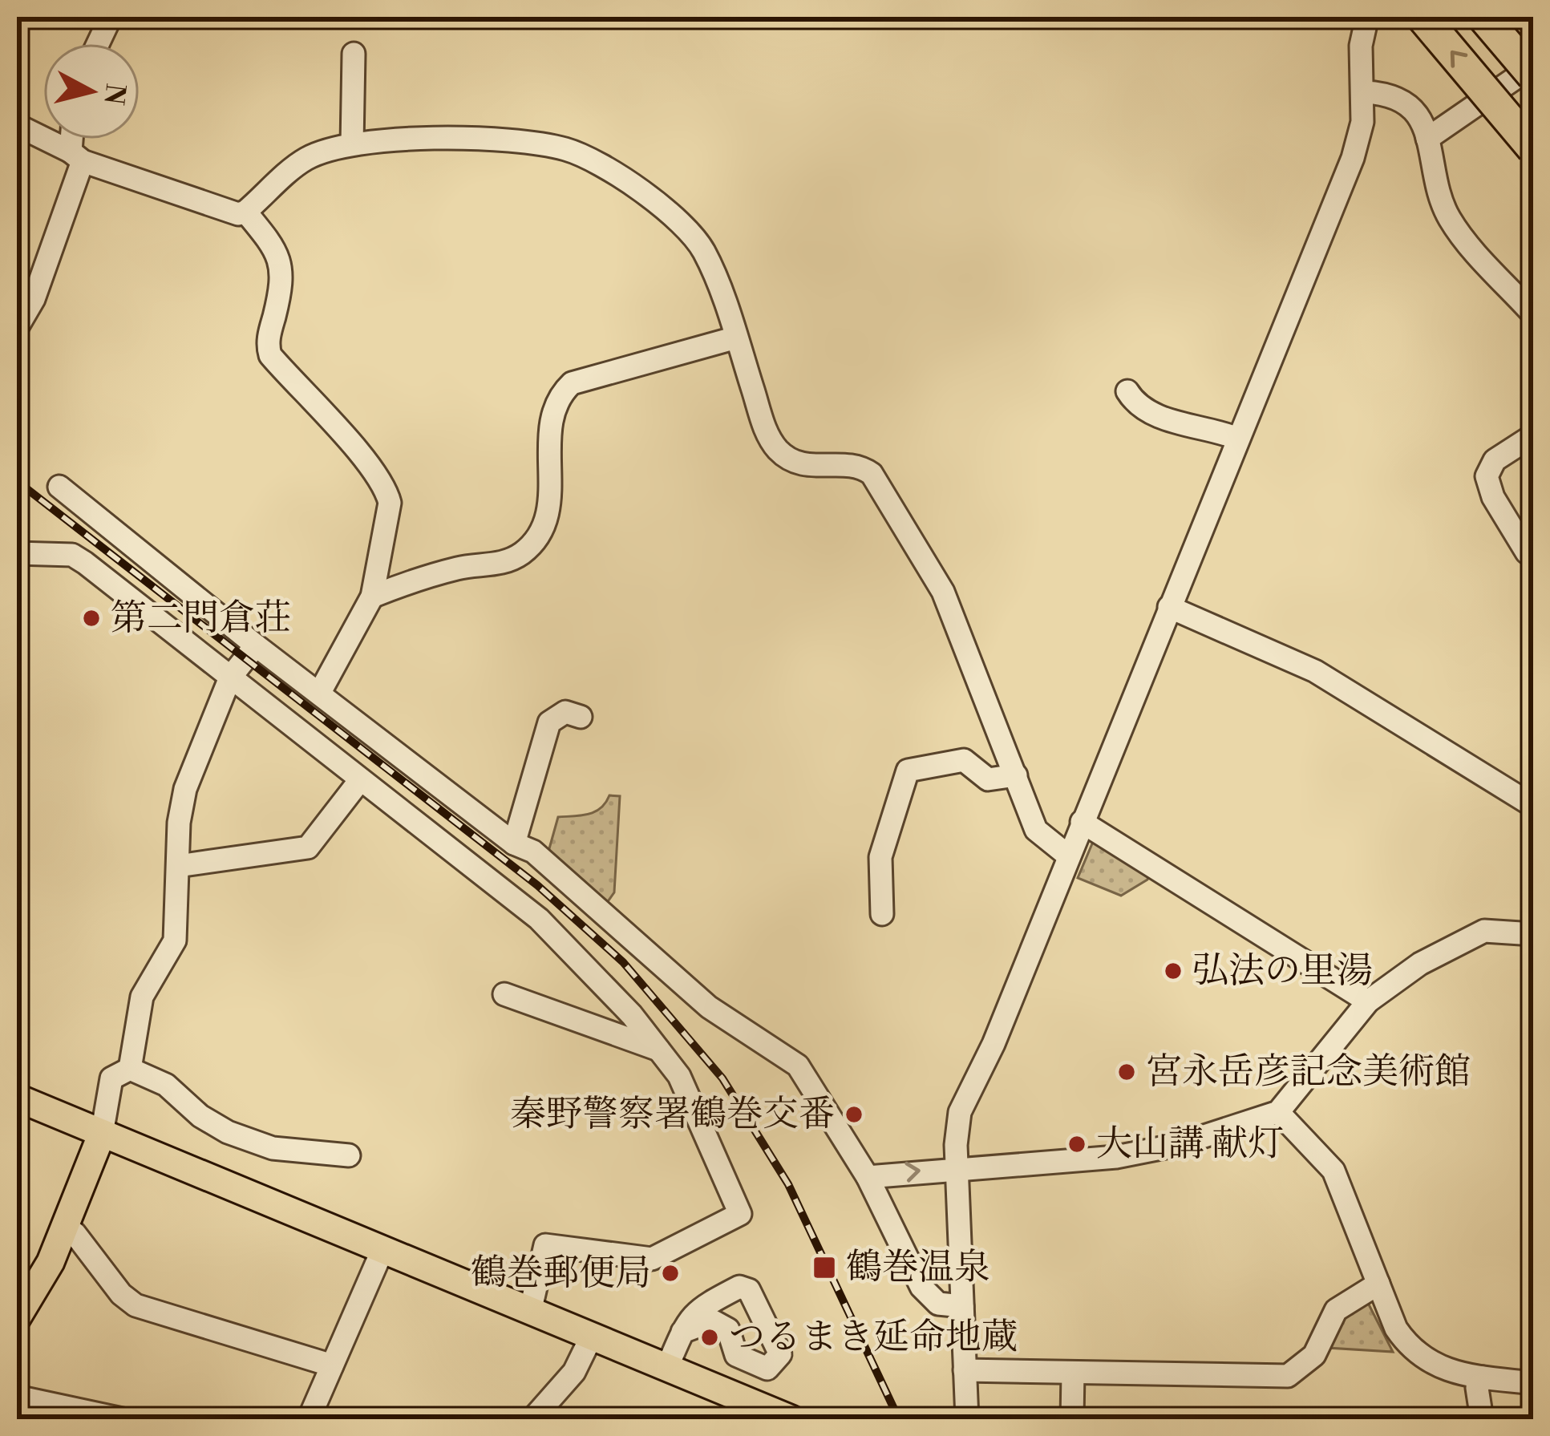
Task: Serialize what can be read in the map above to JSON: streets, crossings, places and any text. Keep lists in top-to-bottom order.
{
  "places": {
    "other": [
      "第二門倉荘",
      "弘法の里湯",
      "宮永岳彦記念美術館",
      "秦野警察署鶴巻交番",
      "大山講 献灯",
      "鶴巻郵便局",
      "つるまき延命地蔵"
    ],
    "transit": ["鶴巻温泉"]
  },
  "north": "right"
}
